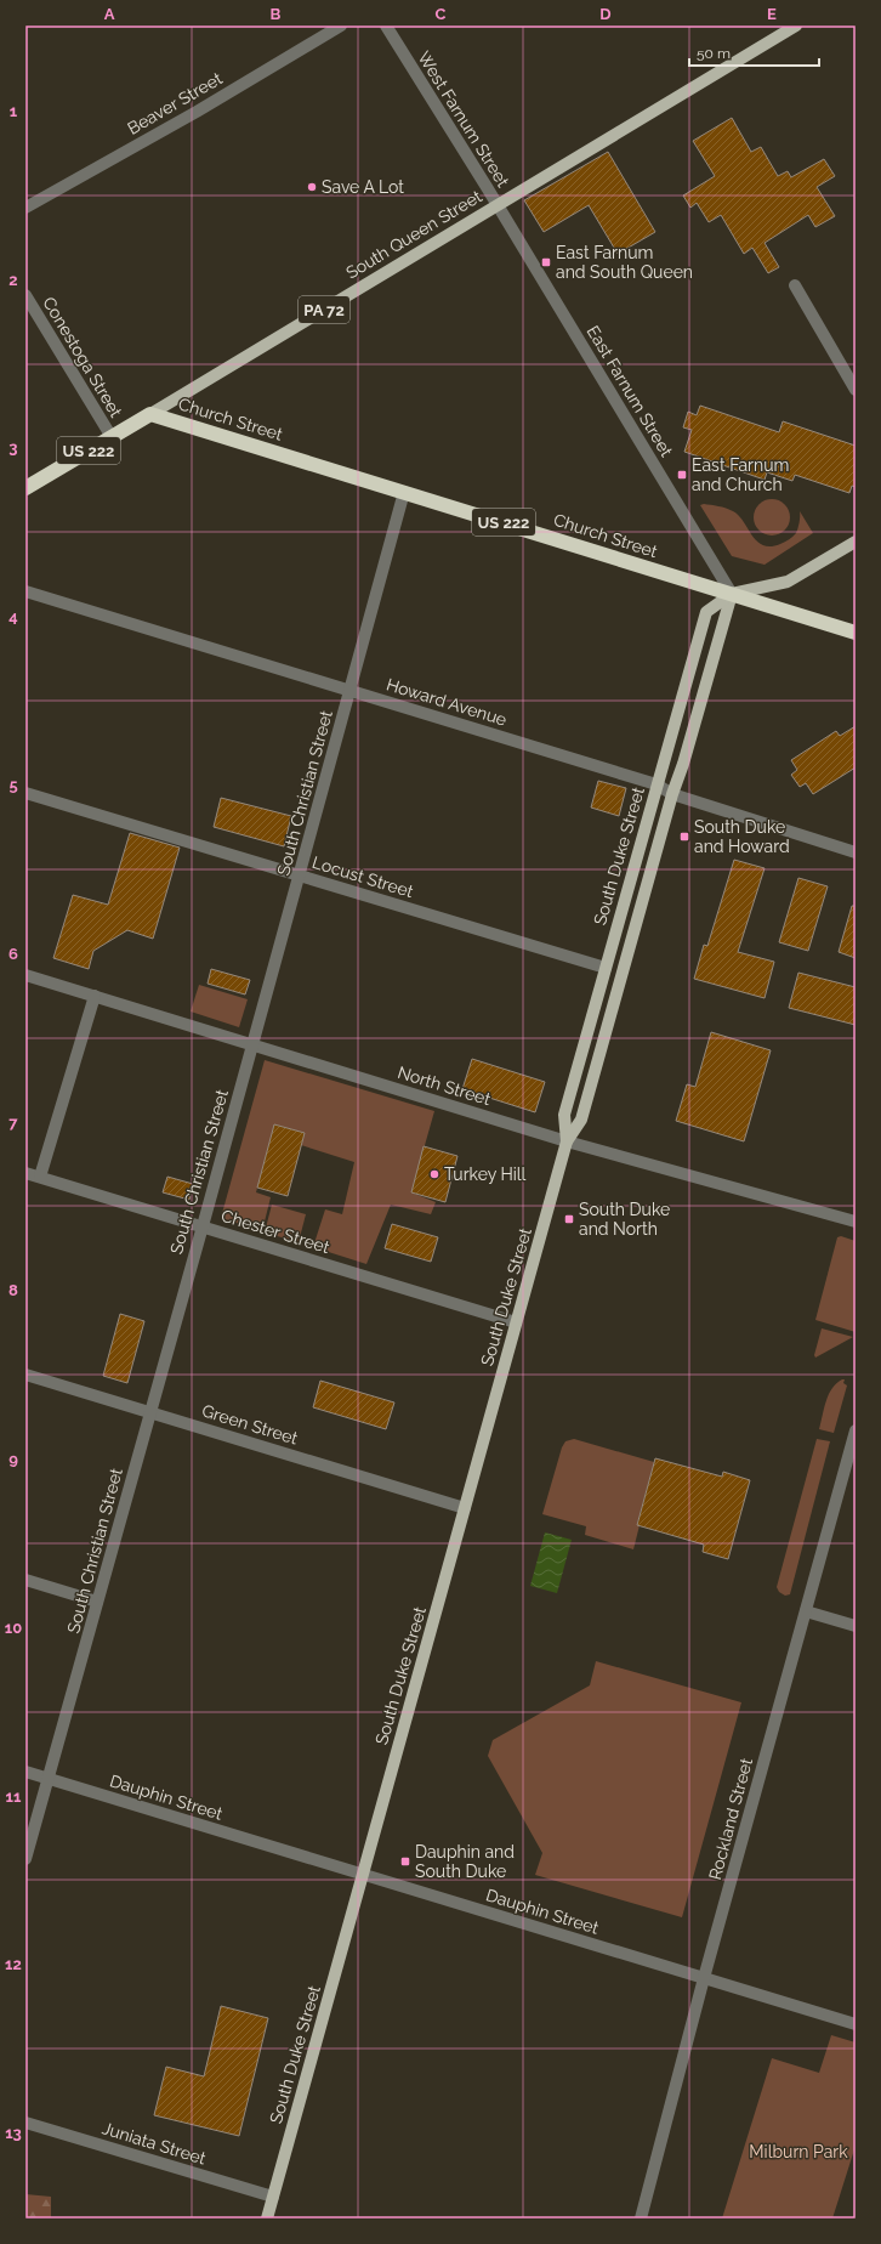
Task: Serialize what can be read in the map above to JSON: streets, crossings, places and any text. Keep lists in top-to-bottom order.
{
  "streets": {
    "highway": ["South Queen Street", "Church Street", "US 222"],
    "main road": ["PA 72", "South Duke Street"],
    "street": [
      "Beaver Street",
      "West Farnum Street",
      "Conestoga Street",
      "East Farnum Street",
      "Howard Avenue",
      "South Christian Street",
      "Locust Street",
      "North Street",
      "Chester Street",
      "Green Street",
      "Dauphin Street",
      "Rockland Street",
      "Juniata Street"
    ]
  },
  "crossings": [
    ["West Farnum Street", "South Queen Street"],
    ["West Farnum Street", "East Farnum Street"],
    ["South Queen Street", "Conestoga Street"],
    ["South Queen Street", "East Farnum Street"],
    ["South Queen Street", "Church Street"],
    ["East Farnum Street", "Church Street"],
    ["East Farnum Street", "South Duke Street"],
    ["Church Street", "South Christian Street"],
    ["Church Street", "South Duke Street"],
    ["Howard Avenue", "South Christian Street"],
    ["Howard Avenue", "South Duke Street"],
    ["South Christian Street", "Locust Street"],
    ["South Christian Street", "North Street"],
    ["South Christian Street", "Chester Street"],
    ["South Christian Street", "Green Street"],
    ["South Christian Street", "Dauphin Street"],
    ["South Duke Street", "Locust Street"],
    ["South Duke Street", "North Street"],
    ["South Duke Street", "Chester Street"],
    ["South Duke Street", "Green Street"],
    ["South Duke Street", "Dauphin Street"],
    ["South Duke Street", "Juniata Street"],
    ["Dauphin Street", "Rockland Street"]
  ],
  "parks": ["Milburn Park"],
  "places": {
    "other": ["Save A Lot", "Turkey Hill"],
    "transit": [
      "East Farnum and South Queen",
      "East Farnum and Church",
      "South Duke and Howard",
      "South Duke and North",
      "Dauphin and South Duke"
    ]
  },
  "scale_bar": "50 m",
  "grid": {
    "columns": [
      "A",
      "B",
      "C",
      "D",
      "E"
    ],
    "rows": [
      "1",
      "2",
      "3",
      "4",
      "5",
      "6",
      "7",
      "8",
      "9",
      "10",
      "11",
      "12",
      "13"
    ]
  }
}
